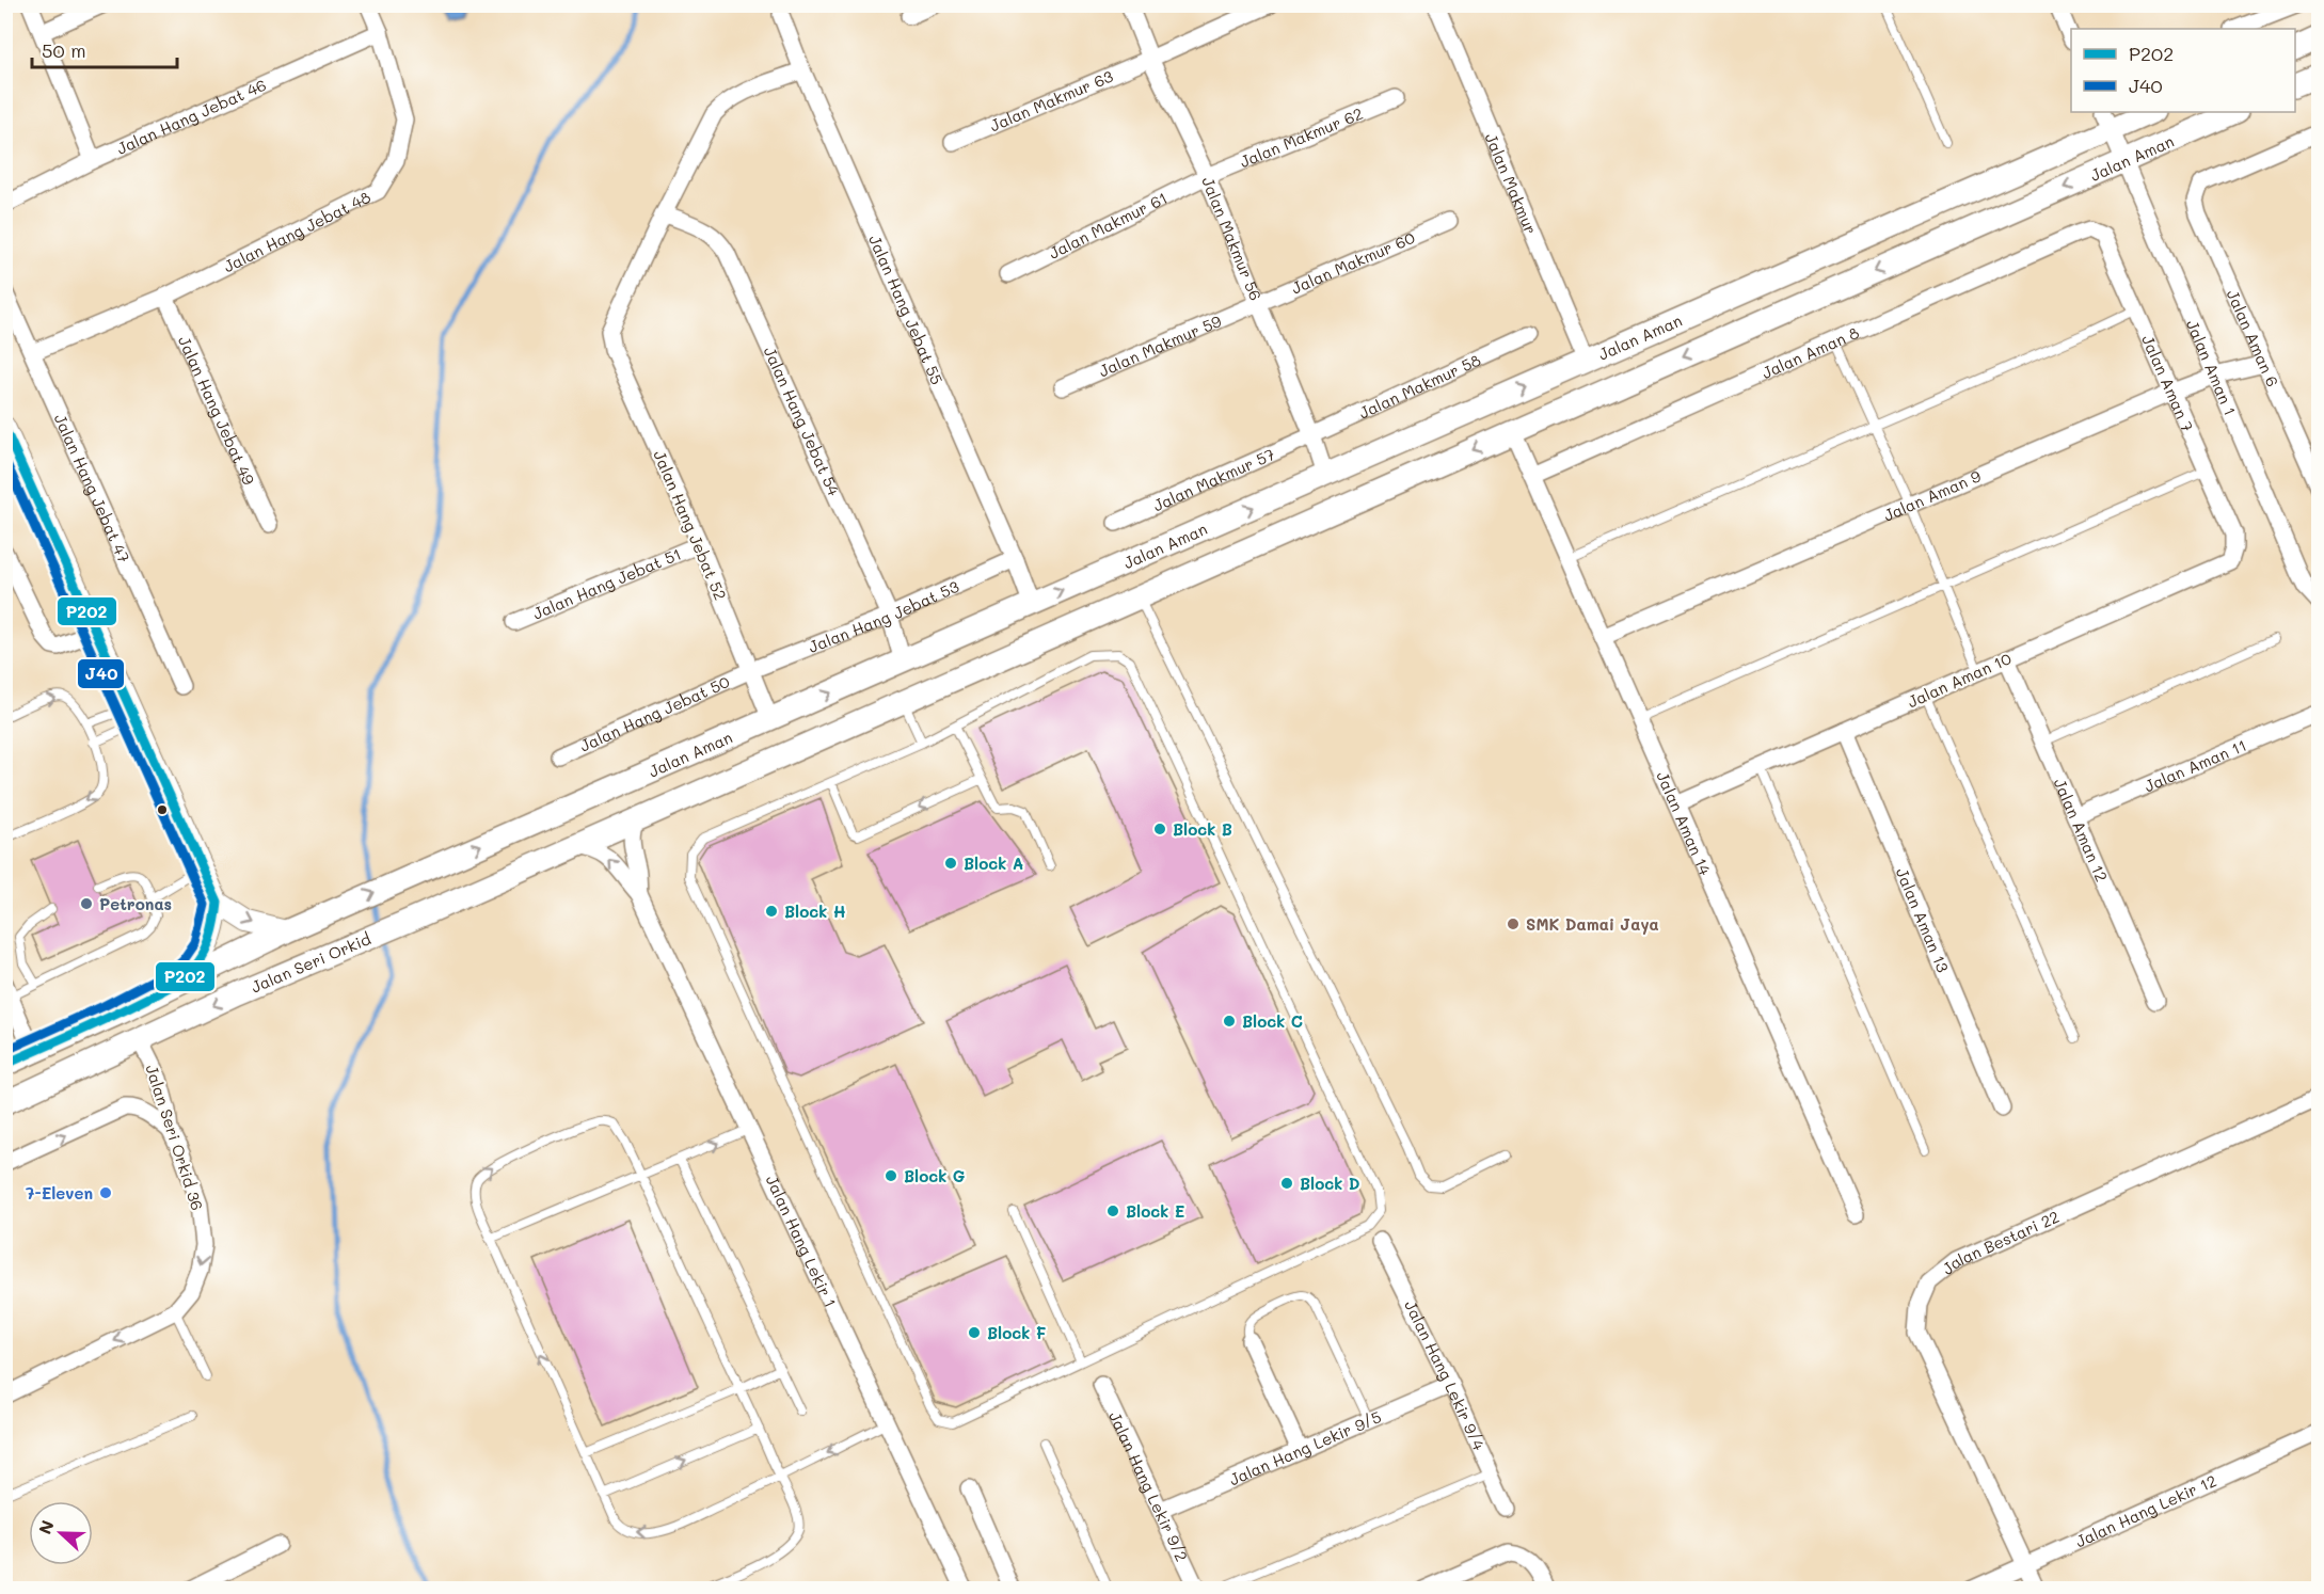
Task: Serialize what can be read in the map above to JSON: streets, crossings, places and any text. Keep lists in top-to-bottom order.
{
  "streets": {
    "main road": ["Jalan Aman", "Jalan Seri Orkid"],
    "street": [
      "Jalan Makmur 63",
      "Jalan Hang Jebat 46",
      "Jalan Makmur 62",
      "Jalan Makmur",
      "Jalan Makmur 61",
      "Jalan Hang Jebat 48",
      "Jalan Makmur 56",
      "Jalan Makmur 60",
      "Jalan Hang Jebat 55",
      "Jalan Aman 6",
      "Jalan Makmur 59",
      "Jalan Aman 8",
      "Jalan Aman 1",
      "Jalan Aman 7",
      "Jalan Makmur 58",
      "Jalan Hang Jebat 49",
      "Jalan Hang Jebat 54",
      "Jalan Makmur 57",
      "Jalan Hang Jebat 47",
      "Jalan Aman 9",
      "Jalan Hang Jebat 52",
      "Jalan Hang Jebat 51",
      "Jalan Hang Jebat 53",
      "Jalan Aman 10",
      "Jalan Hang Jebat 50",
      "Jalan Aman 11",
      "Jalan Aman 14",
      "Jalan Aman 12",
      "Jalan Aman 13",
      "Jalan Seri Orkid 36",
      "Jalan Hang Lekir 1",
      "Jalan Bestari 22",
      "Jalan Hang Lekir 9/4",
      "Jalan Hang Lekir 9/5",
      "Jalan Hang Lekir 9/2",
      "Jalan Hang Lekir 12"
    ]
  },
  "crossings": [
    ["Jalan Makmur 63", "Jalan Makmur 56"],
    ["Jalan Hang Jebat 46", "Jalan Hang Jebat 48"],
    ["Jalan Makmur 62", "Jalan Makmur 61"],
    ["Jalan Makmur 62", "Jalan Makmur 56"],
    ["Jalan Aman", "Jalan Makmur"],
    ["Jalan Aman", "Jalan Makmur 56"],
    ["Jalan Aman", "Jalan Hang Jebat 55"],
    ["Jalan Aman", "Jalan Aman 1"],
    ["Jalan Aman", "Jalan Hang Jebat 54"],
    ["Jalan Aman", "Jalan Hang Jebat 52"],
    ["Jalan Aman", "Jalan Aman 14"],
    ["Jalan Aman", "Jalan Seri Orkid"],
    ["Jalan Aman", "Jalan Hang Lekir 1"],
    ["Jalan Makmur 61", "Jalan Makmur 56"],
    ["Jalan Hang Jebat 48", "Jalan Hang Jebat 49"],
    ["Jalan Hang Jebat 48", "Jalan Hang Jebat 47"],
    ["Jalan Makmur 56", "Jalan Makmur 60"],
    ["Jalan Makmur 56", "Jalan Makmur 59"],
    ["Jalan Makmur 56", "Jalan Makmur 58"],
    ["Jalan Makmur 56", "Jalan Makmur 57"],
    ["Jalan Makmur 60", "Jalan Makmur 59"],
    ["Jalan Hang Jebat 55", "Jalan Hang Jebat 53"],
    ["Jalan Aman 6", "Jalan Aman 9"],
    ["Jalan Aman 8", "Jalan Aman 7"],
    ["Jalan Aman 8", "Jalan Aman 14"],
    ["Jalan Aman 1", "Jalan Aman 9"],
    ["Jalan Aman 7", "Jalan Aman 9"],
    ["Jalan Aman 7", "Jalan Aman 10"],
    ["Jalan Makmur 58", "Jalan Makmur 57"],
    ["Jalan Hang Jebat 54", "Jalan Hang Jebat 52"],
    ["Jalan Hang Jebat 54", "Jalan Hang Jebat 53"],
    ["Jalan Aman 9", "Jalan Aman 14"],
    ["Jalan Hang Jebat 52", "Jalan Hang Jebat 51"],
    ["Jalan Hang Jebat 52", "Jalan Hang Jebat 53"],
    ["Jalan Hang Jebat 52", "Jalan Hang Jebat 50"],
    ["Jalan Hang Jebat 53", "Jalan Hang Jebat 50"],
    ["Jalan Aman 10", "Jalan Aman 14"],
    ["Jalan Aman 10", "Jalan Aman 12"],
    ["Jalan Aman 10", "Jalan Aman 13"],
    ["Jalan Aman 11", "Jalan Aman 12"],
    ["Jalan Seri Orkid", "Jalan Seri Orkid 36"],
    ["Jalan Seri Orkid", "Jalan Hang Lekir 1"],
    ["Jalan Bestari 22", "Jalan Hang Lekir 12"],
    ["Jalan Hang Lekir 9/4", "Jalan Hang Lekir 9/5"],
    ["Jalan Hang Lekir 9/5", "Jalan Hang Lekir 9/2"]
  ],
  "one_way": ["Jalan Seri Orkid", "Jalan Seri Orkid 36"],
  "places": [
    "Block B",
    "Block A",
    "Petronas",
    "Block H",
    "SMK Damai Jaya",
    "Block C",
    "Block G",
    "Block D",
    "7-Eleven",
    "Block E",
    "Block F"
  ],
  "lines": ["transit line P202", "transit line J40"],
  "legend": ["P202", "J40"],
  "scale_bar": "50 m",
  "north": "left"
}
